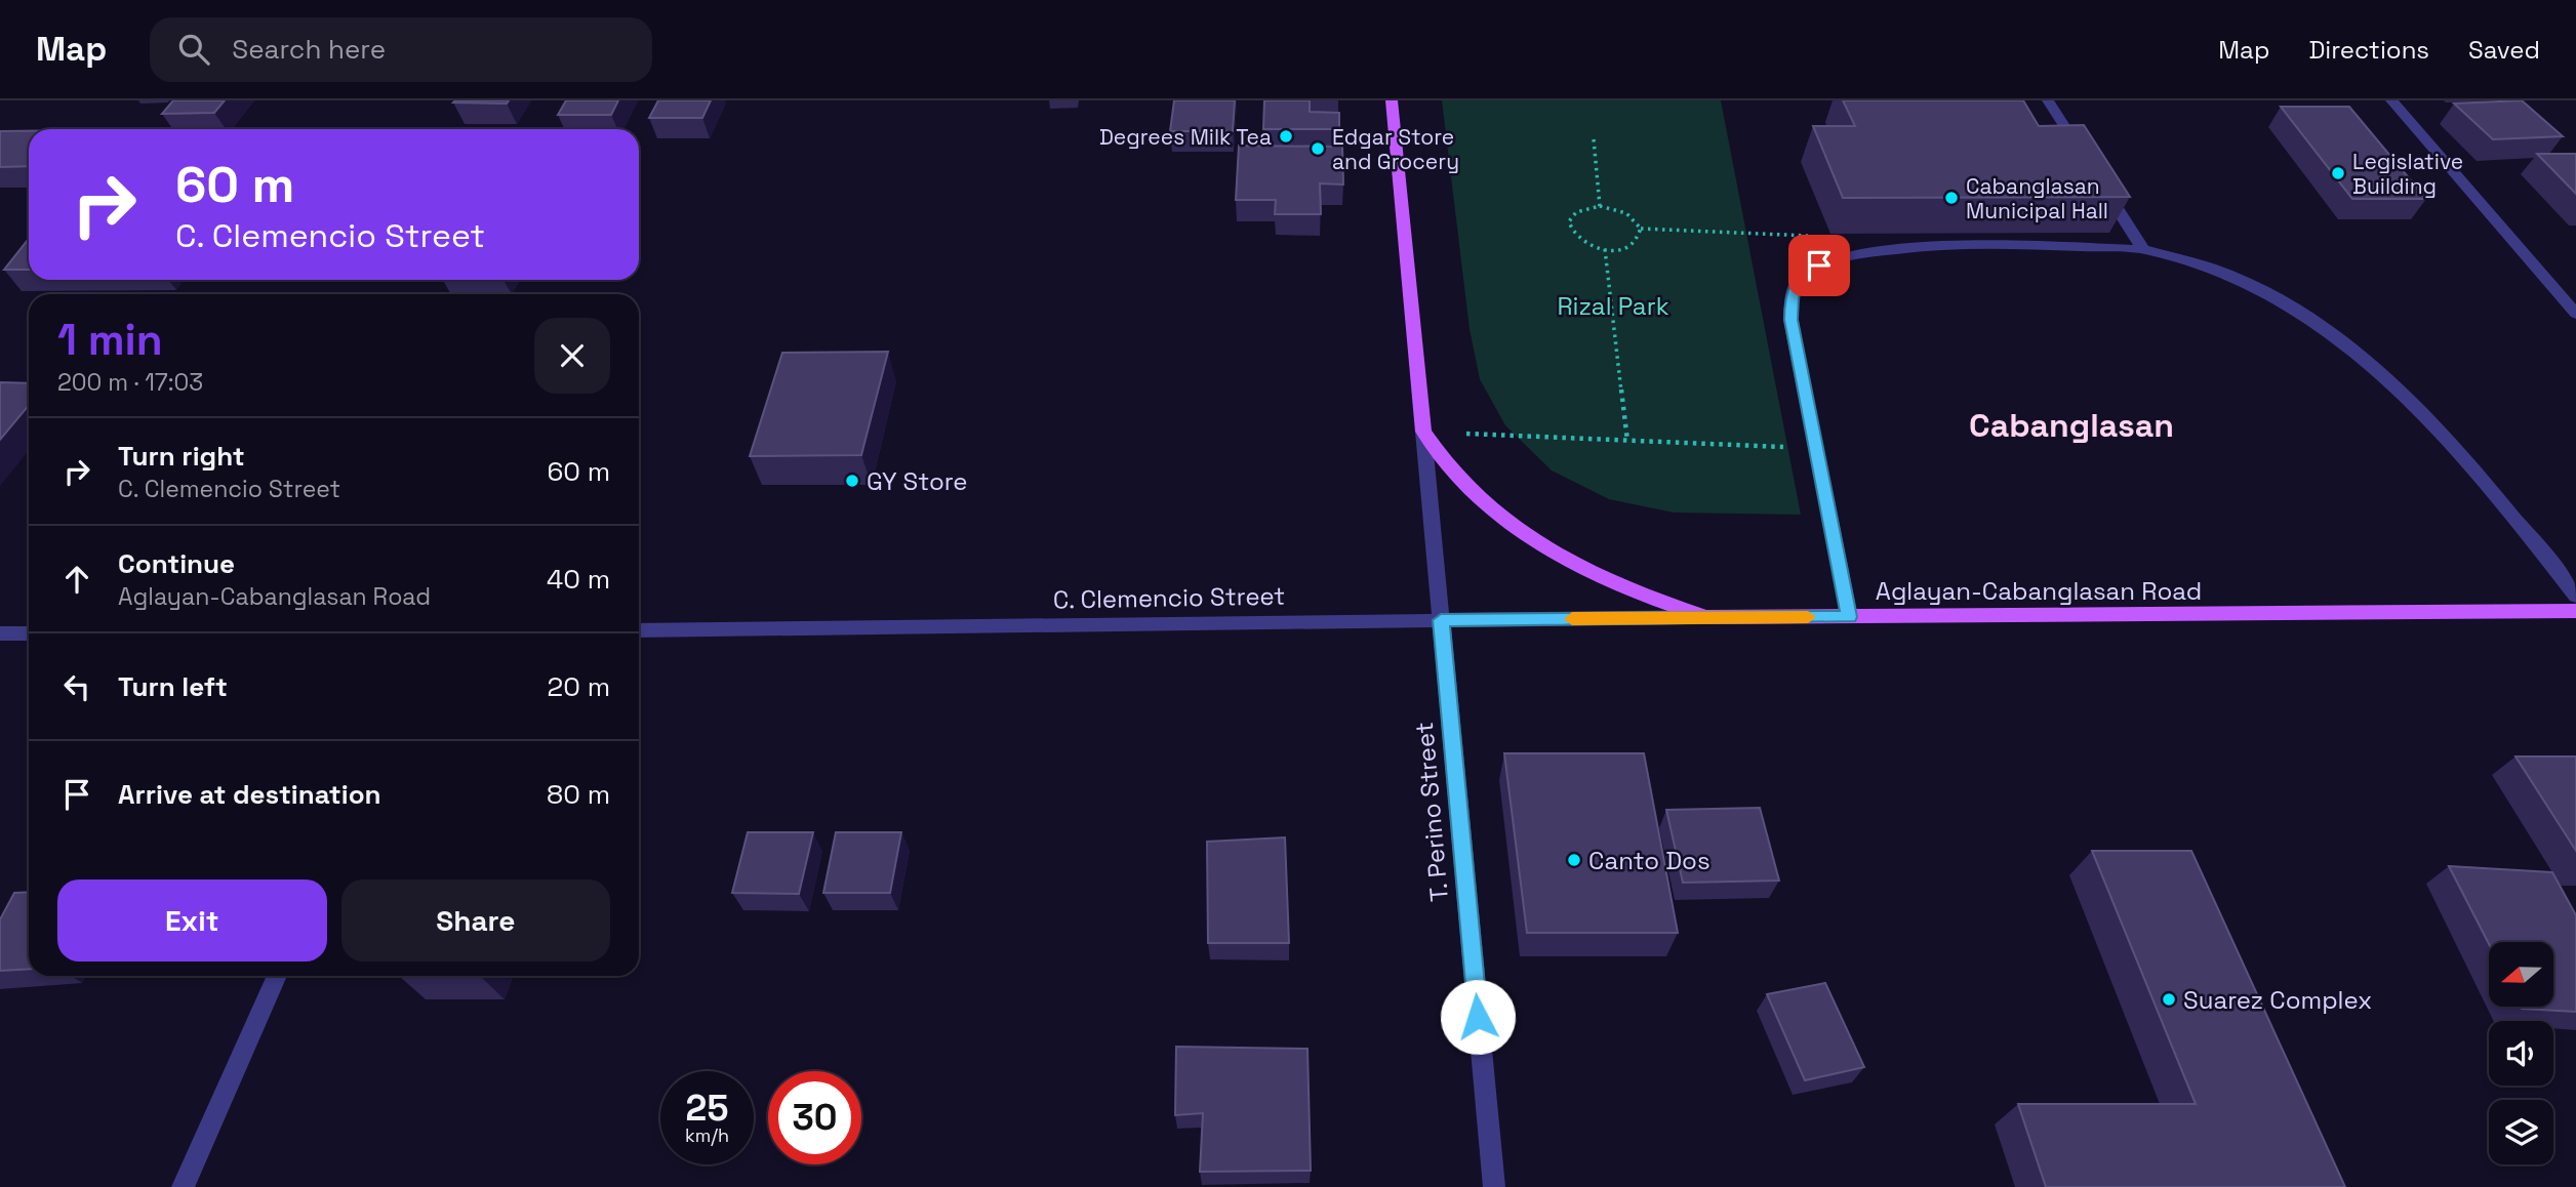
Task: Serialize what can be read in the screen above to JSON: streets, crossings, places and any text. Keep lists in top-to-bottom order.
{
  "streets": {
    "main road": ["Aglayan-Cabanglasan Road"],
    "street": ["C. Clemencio Street", "T. Perino Street"]
  },
  "crossings": [
    ["Aglayan-Cabanglasan Road", "C. Clemencio Street"],
    ["Aglayan-Cabanglasan Road", "T. Perino Street"],
    ["C. Clemencio Street", "T. Perino Street"]
  ],
  "districts": ["Cabanglasan"],
  "parks": ["Rizal Park"],
  "places": [
    "Degrees Milk Tea",
    "Edgar Store and Grocery",
    "Legislative Building",
    "Cabanglasan Municipal Hall",
    "GY Store",
    "Canto Dos",
    "Suarez Complex"
  ],
  "north": "left",
  "page": {
    "header": "Map",
    "search": "Search here",
    "nav": ["Map", "Directions", "Saved"],
    "turn": ["60 m", "C. Clemencio Street"],
    "heading": ["1 min", "200 m · 17:03"],
    "list": [
      {
        "name": "Turn right",
        "note": "C. Clemencio Street",
        "value": "60 m"
      },
      {
        "name": "Continue",
        "note": "Aglayan-Cabanglasan Road",
        "value": "40 m"
      },
      {
        "name": "Turn left",
        "value": "20 m"
      },
      {
        "name": "Arrive at destination",
        "value": "80 m"
      }
    ],
    "buttons": ["Exit", "Share"],
    "speed": "25 km/h",
    "limit": "30"
  }
}
